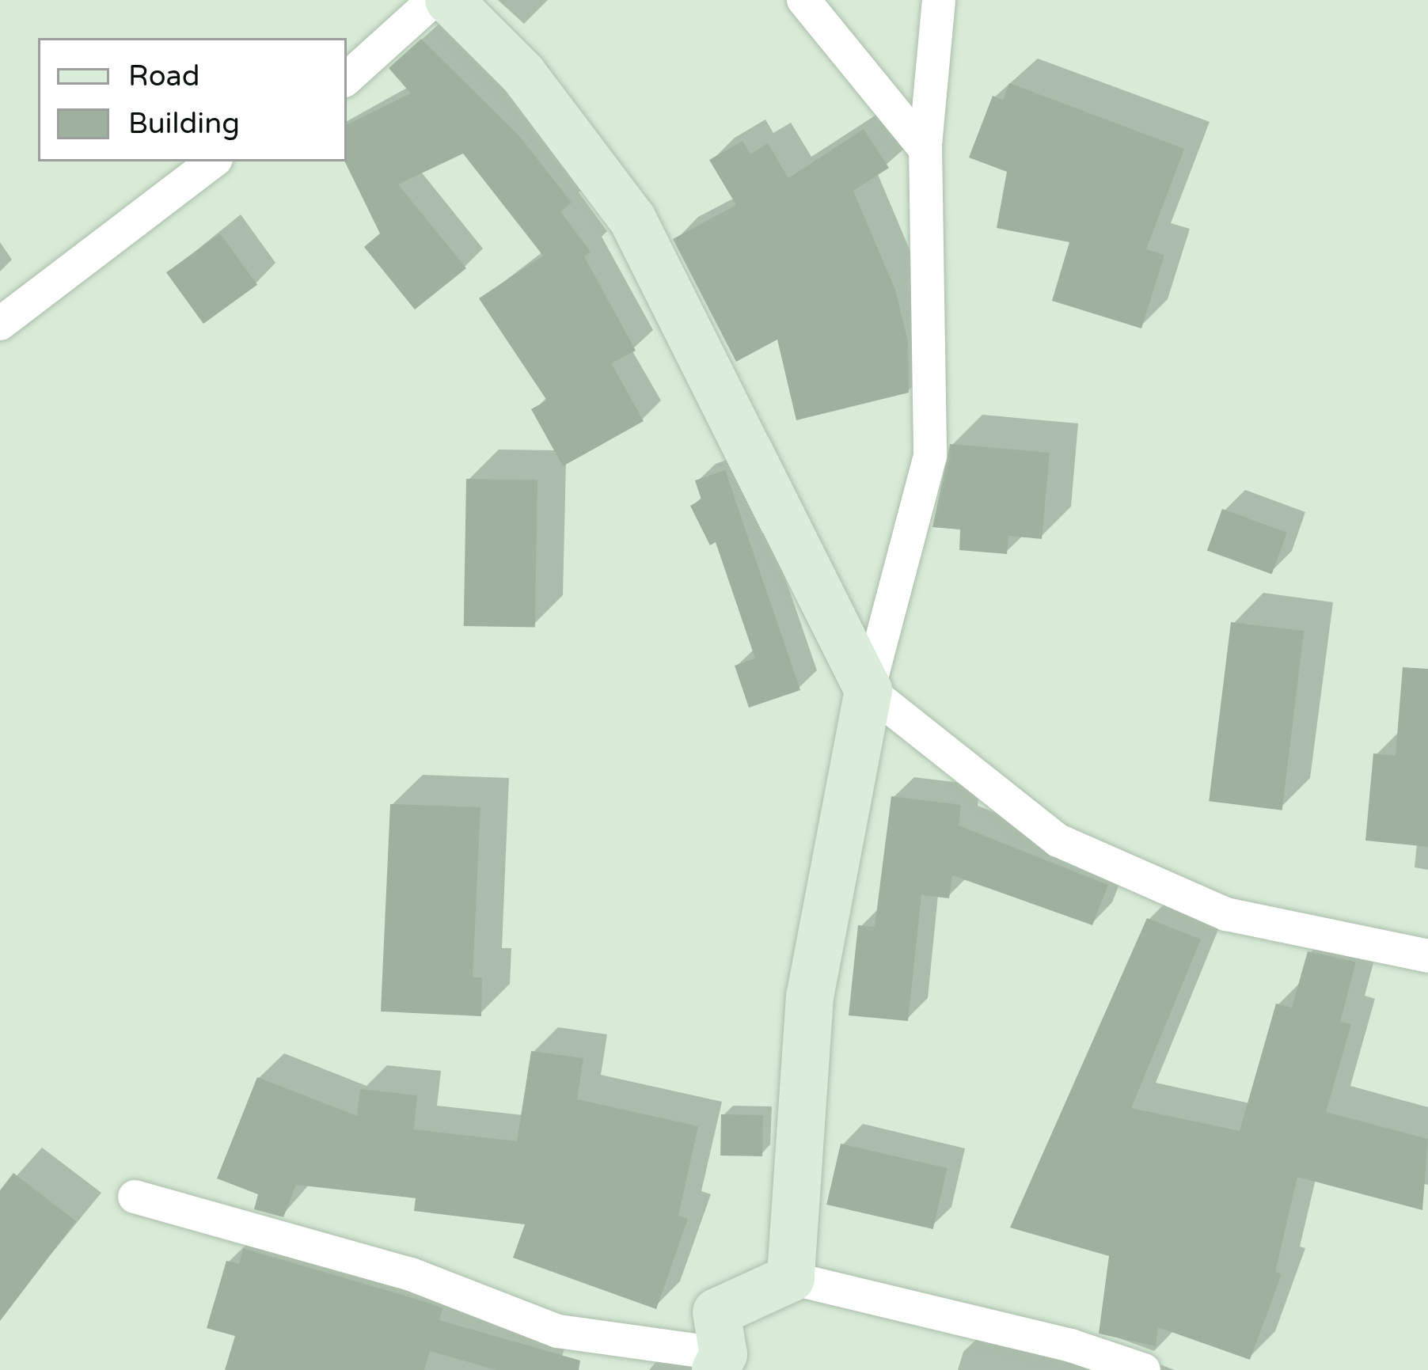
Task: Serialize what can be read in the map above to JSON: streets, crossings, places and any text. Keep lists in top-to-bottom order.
{
  "legend": ["Road", "Building"]
}
